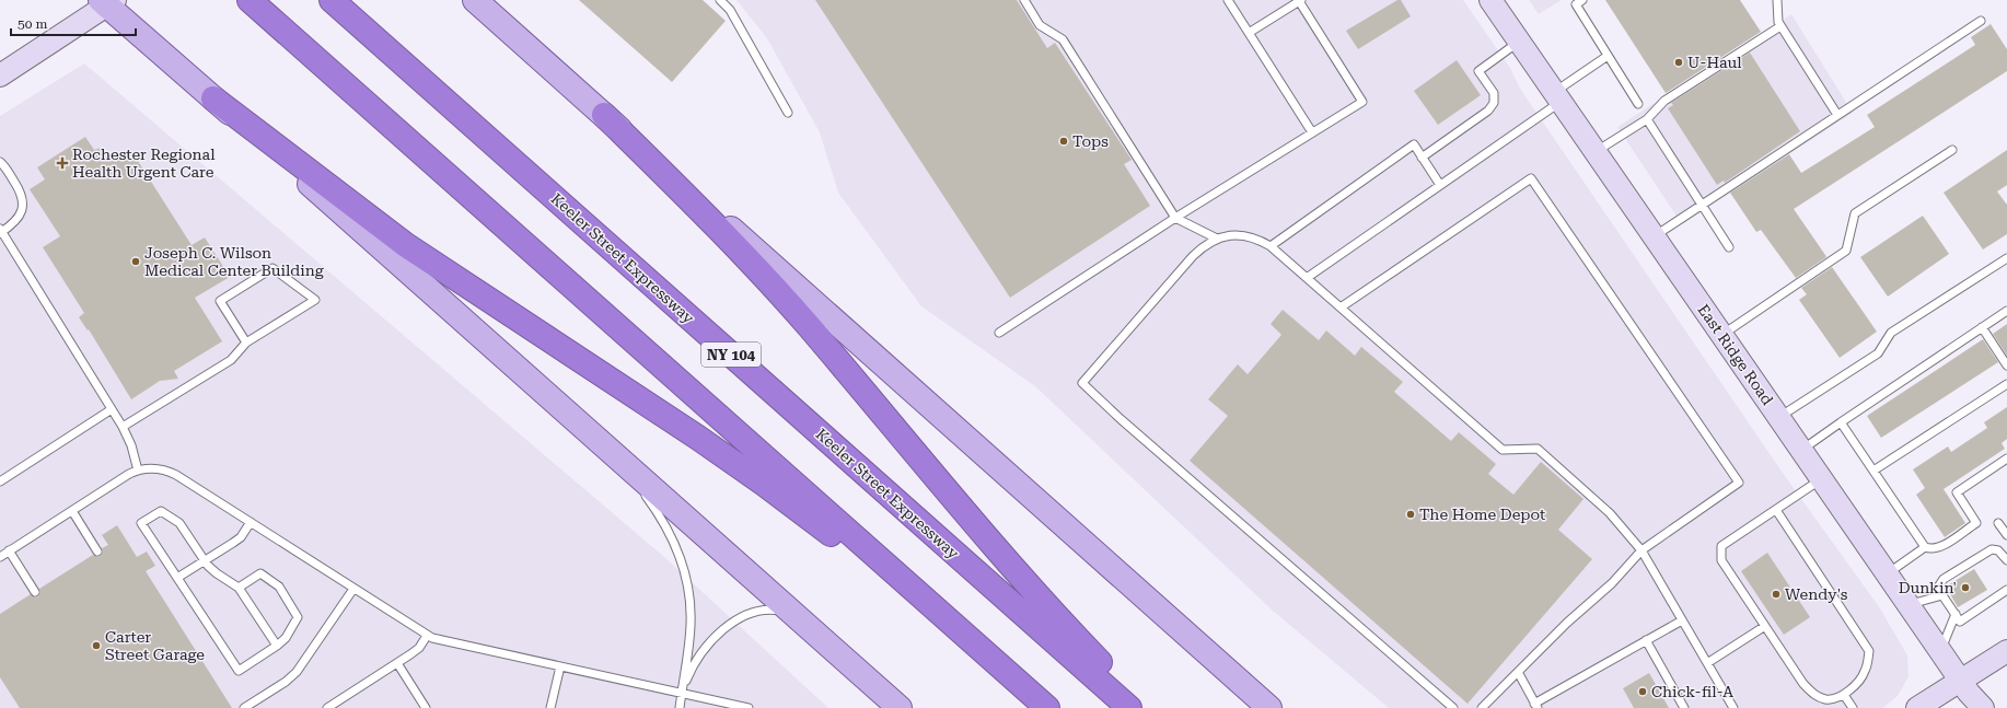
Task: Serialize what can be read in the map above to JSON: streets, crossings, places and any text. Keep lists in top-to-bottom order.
{
  "streets": {
    "highway": ["Keeler Street Expressway", "NY 104"],
    "main road": ["East Ridge Road"]
  },
  "places": {
    "other": [
      "U-Haul",
      "Tops",
      "Joseph C. Wilson Medical Center Building",
      "The Home Depot",
      "Dunkin'",
      "Wendy's",
      "Carter Street Garage",
      "Chick-fil-A"
    ],
    "health": ["Rochester Regional Health Urgent Care"]
  },
  "scale_bar": "50 m"
}
